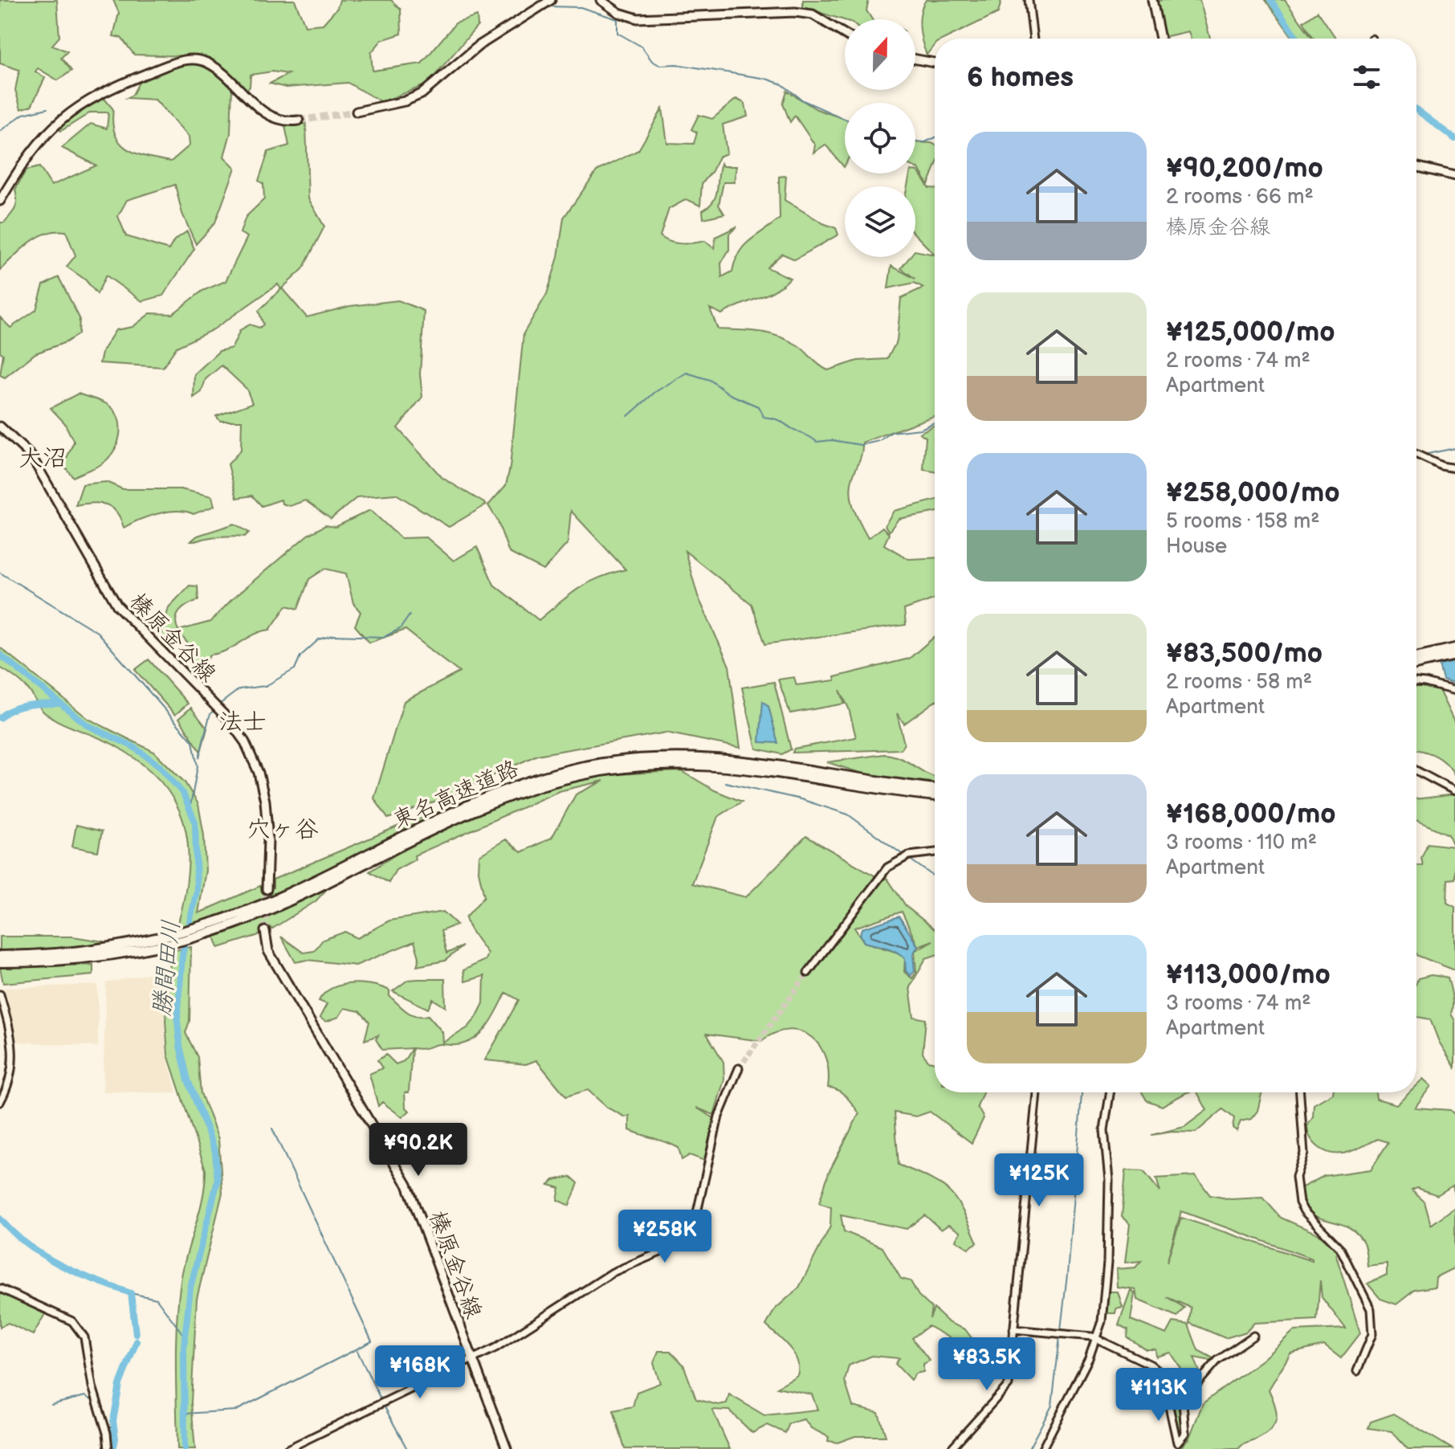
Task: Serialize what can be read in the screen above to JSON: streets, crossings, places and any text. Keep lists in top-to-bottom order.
{
  "streets": {
    "highway": ["東名高速道路"],
    "main road": ["榛原金谷線"]
  },
  "districts": ["大沼", "法士", "穴ヶ谷"],
  "water": ["勝間田川"],
  "north": "top",
  "page": {
    "heading": "6 homes",
    "list": [
      {
        "name": "¥90,200/mo",
        "note": "2 rooms · 66 m² · 榛原金谷線"
      },
      {
        "name": "¥125,000/mo",
        "note": "2 rooms · 74 m² · Apartment"
      },
      {
        "name": "¥258,000/mo",
        "note": "5 rooms · 158 m² · House"
      },
      {
        "name": "¥83,500/mo",
        "note": "2 rooms · 58 m² · Apartment"
      },
      {
        "name": "¥168,000/mo",
        "note": "3 rooms · 110 m² · Apartment"
      },
      {
        "name": "¥113,000/mo",
        "note": "3 rooms · 74 m² · Apartment"
      }
    ],
    "price": [
      "¥90.2K",
      "¥125K",
      "¥258K",
      "¥83.5K",
      "¥168K",
      "¥113K"
    ]
  }
}
